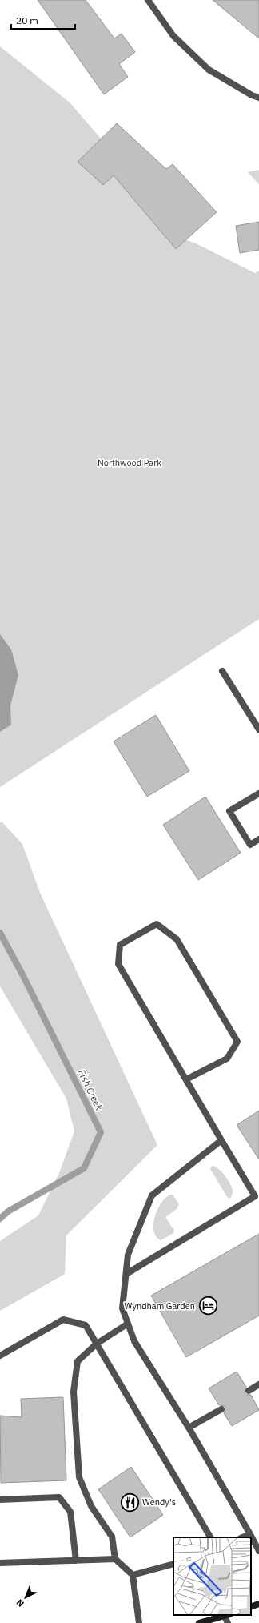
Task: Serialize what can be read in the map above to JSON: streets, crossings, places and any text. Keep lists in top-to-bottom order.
{
  "water": ["Fish Creek"],
  "parks": ["Northwood Park"],
  "places": {
    "hotel": ["Wyndham Garden"],
    "restaurant": ["Wendy's"]
  },
  "scale_bar": "20 m",
  "north": "bottom left"
}
